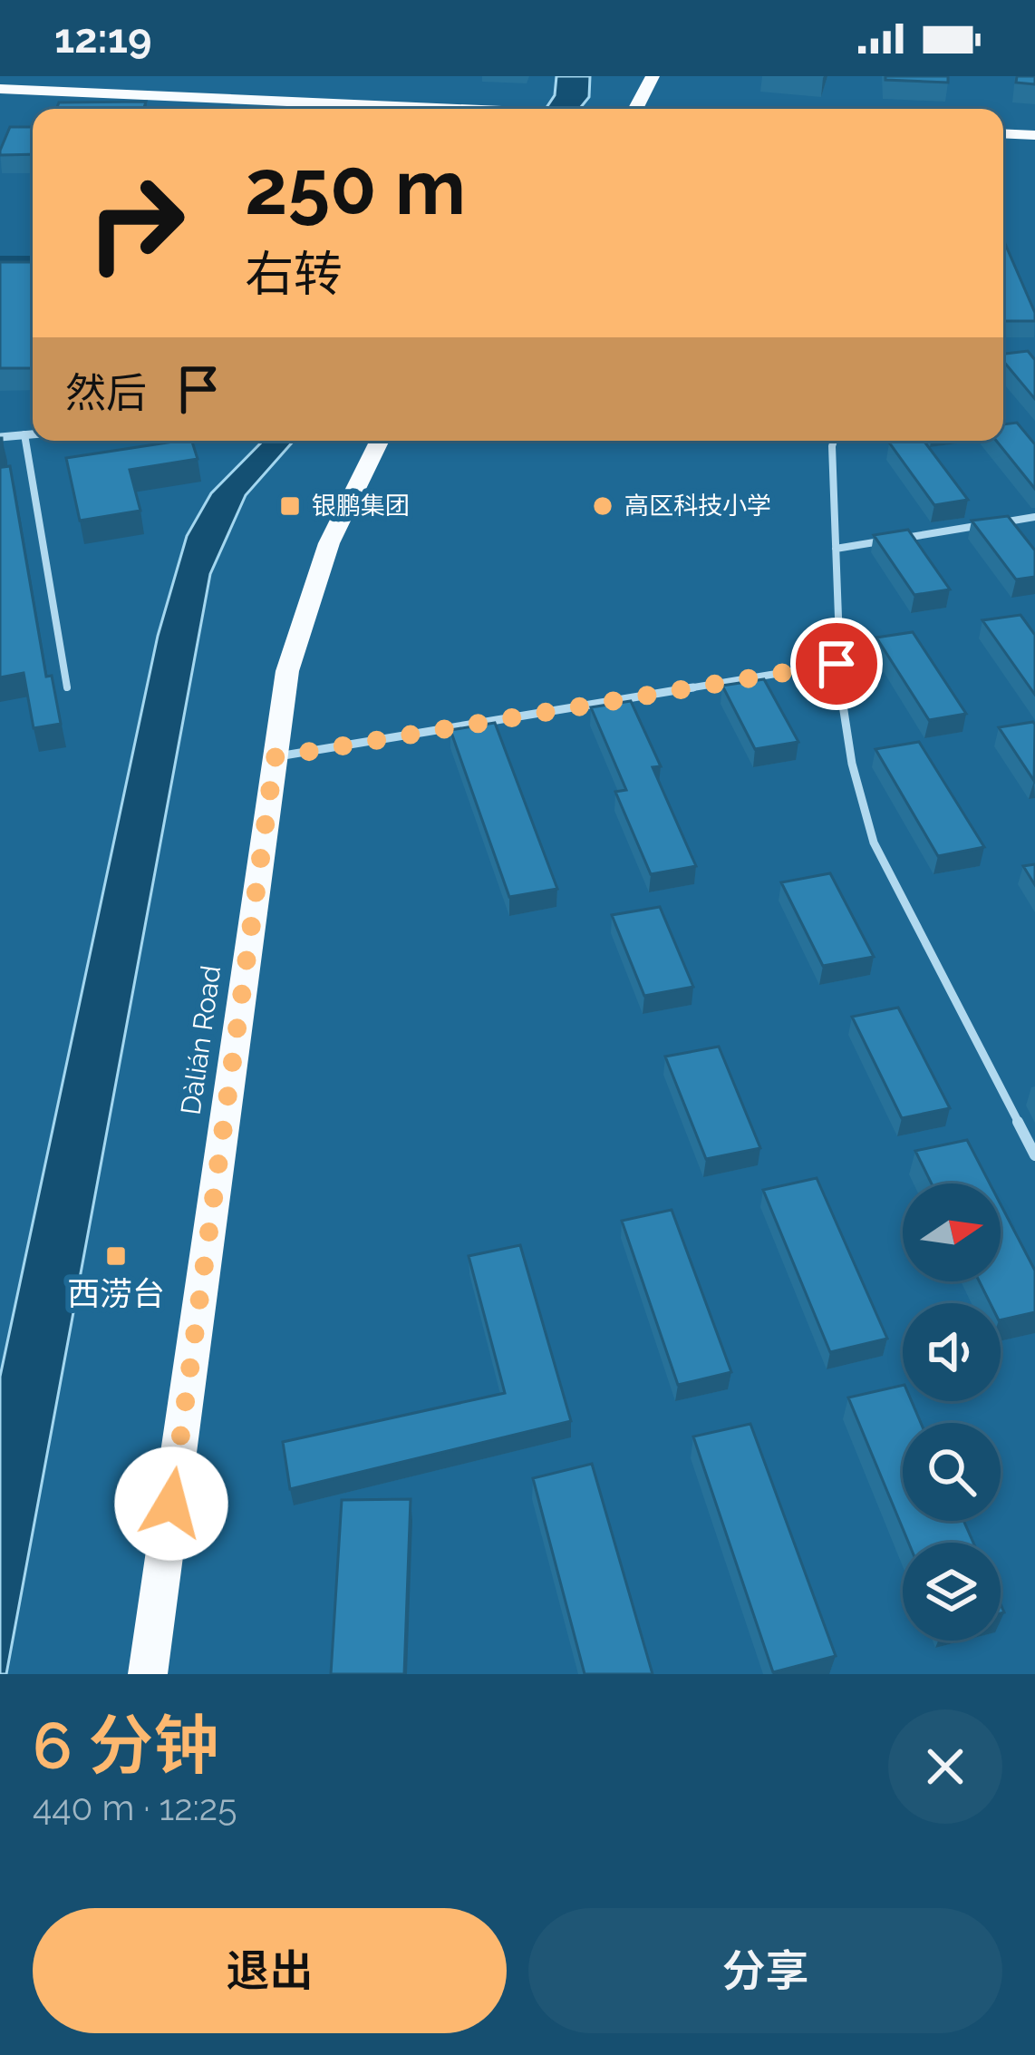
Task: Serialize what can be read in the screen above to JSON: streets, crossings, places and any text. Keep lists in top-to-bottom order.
{
  "streets": {
    "main road": ["Dàlián Road"]
  },
  "places": {
    "transit": ["银鹏集团", "西涝台"],
    "other": ["高区科技小学"]
  },
  "north": "right",
  "page": {
    "status": "12:19",
    "turn": ["250 m", "右转"],
    "then": "然后",
    "heading": ["6 分钟", "440 m · 12:25"],
    "buttons": ["退出", "分享"]
  }
}
